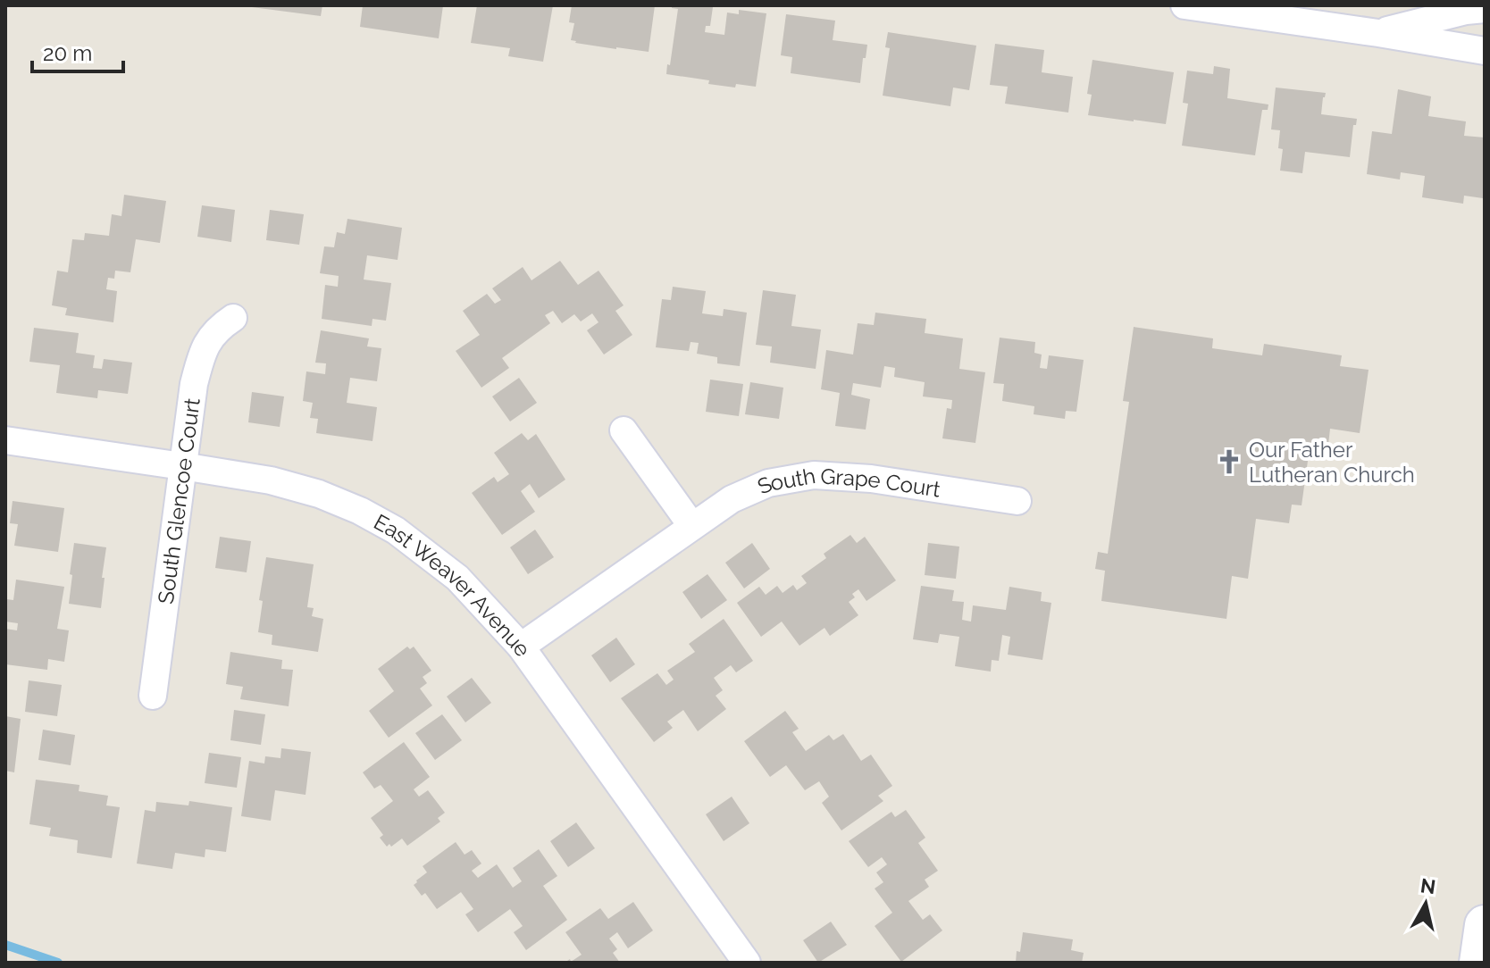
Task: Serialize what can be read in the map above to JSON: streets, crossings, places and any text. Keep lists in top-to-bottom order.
{
  "streets": {
    "street": ["South Grape Court", "South Glencoe Court", "East Weaver Avenue"]
  },
  "crossings": [
    ["South Grape Court", "East Weaver Avenue"],
    ["South Glencoe Court", "East Weaver Avenue"]
  ],
  "places": {
    "church": ["Our Father Lutheran Church"]
  },
  "scale_bar": "20 m",
  "north": "top"
}
